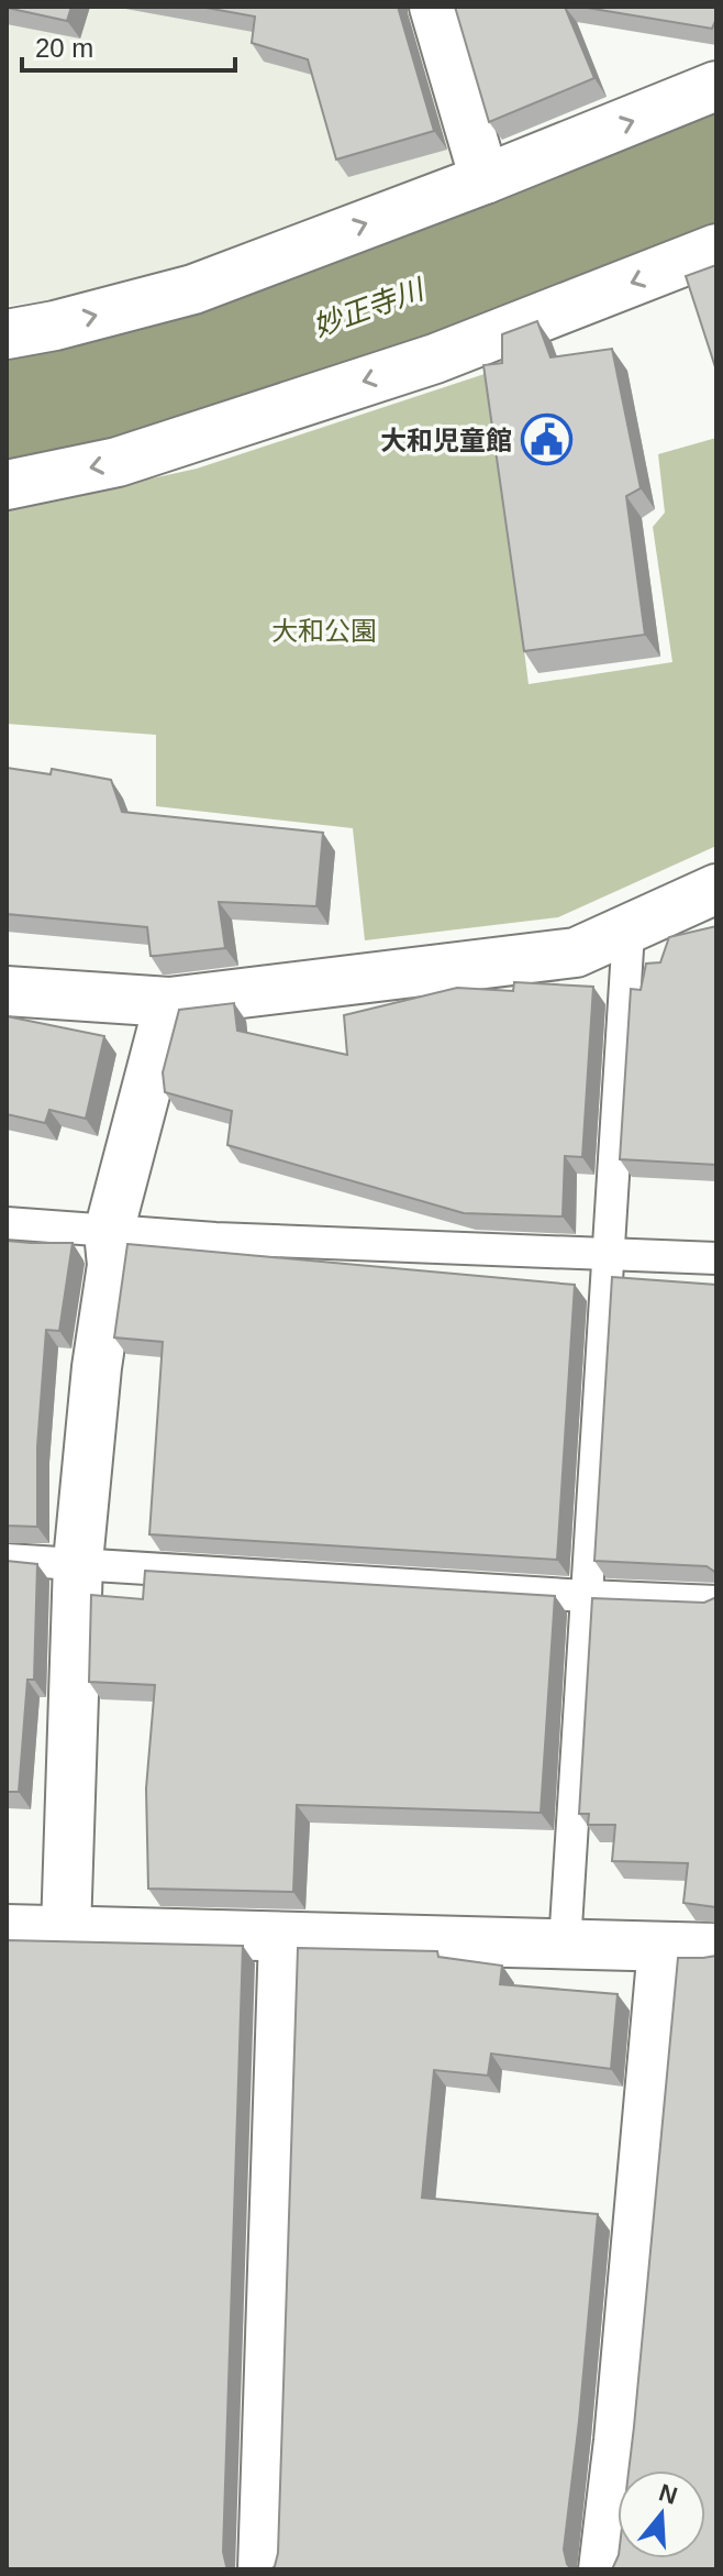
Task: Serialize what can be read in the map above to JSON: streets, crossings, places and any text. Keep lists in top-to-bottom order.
{
  "water": ["妙正寺川"],
  "parks": ["大和公園"],
  "places": {
    "public building": ["大和児童館"]
  },
  "scale_bar": "20 m",
  "north": "top"
}
